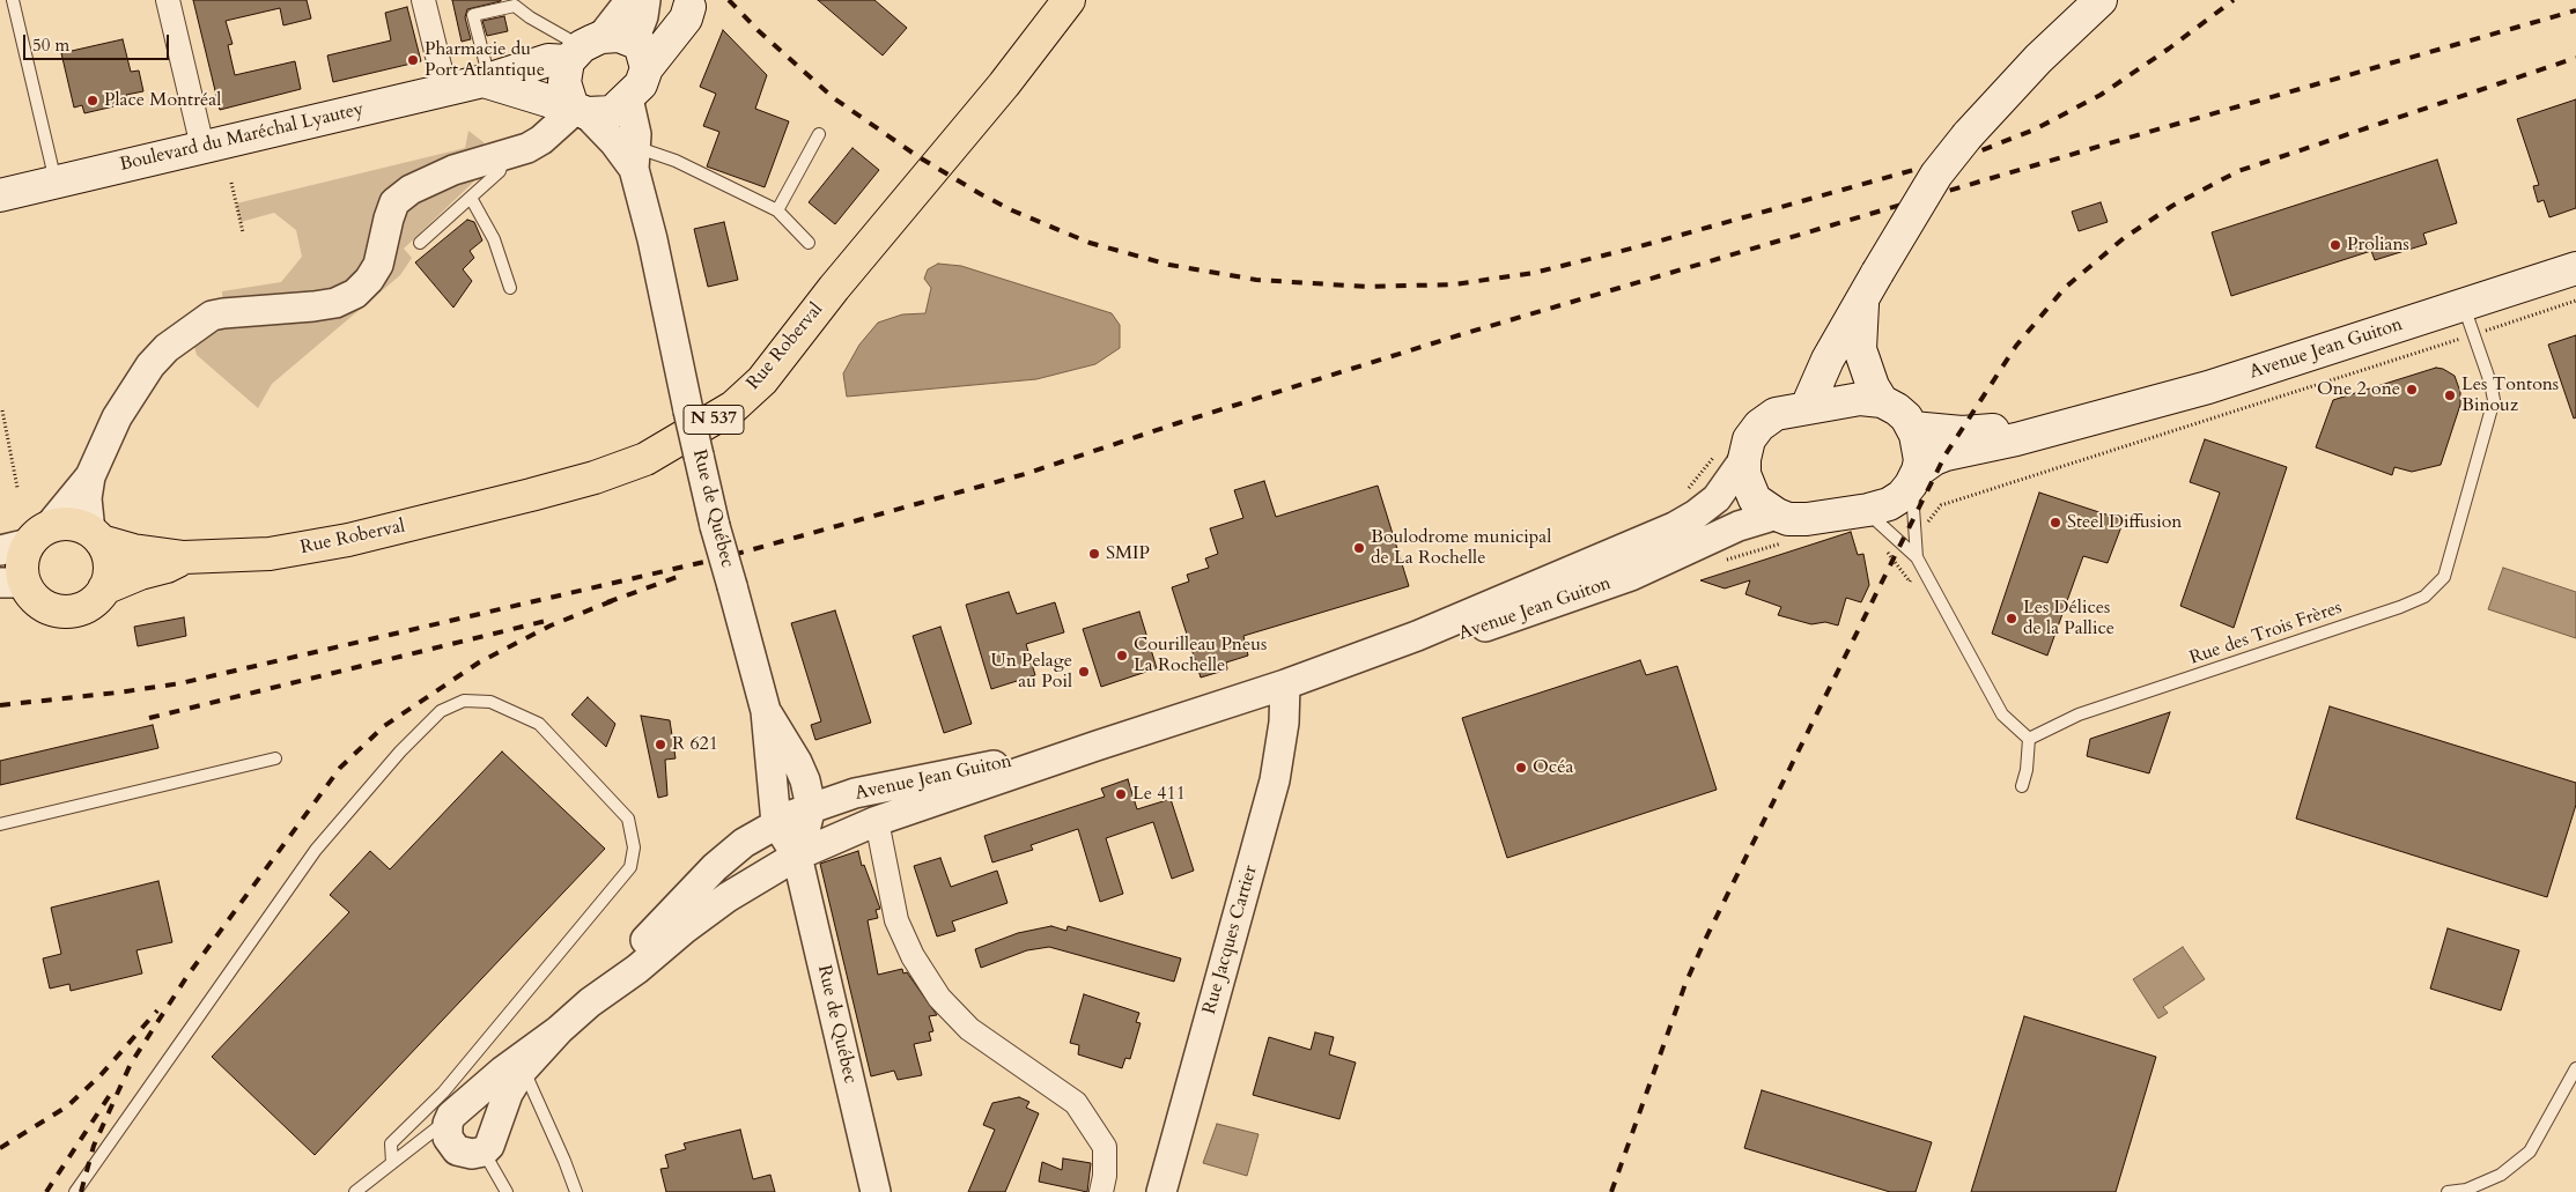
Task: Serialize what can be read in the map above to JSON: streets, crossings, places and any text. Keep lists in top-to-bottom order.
{
  "streets": {
    "main road": [
      "Boulevard du Maréchal Lyautey",
      "Rue Roberval",
      "Avenue Jean Guiton",
      "N 537"
    ],
    "street": ["Rue de Québec", "Rue Jacques Cartier"],
    "lane": ["Rue des Trois Frères"]
  },
  "crossings": [
    ["Boulevard du Maréchal Lyautey", "Rue de Québec"],
    ["Avenue Jean Guiton", "Rue de Québec"],
    ["Avenue Jean Guiton", "Rue des Trois Frères"],
    ["Avenue Jean Guiton", "Rue Jacques Cartier"]
  ],
  "places": [
    "Pharmacie du Port Atlantique",
    "Place Montréal",
    "Prolians",
    "One 2 one",
    "Les Tontons Binouz",
    "Steel Diffusion",
    "Boulodrome municipal de La Rochelle",
    "SMIP",
    "Les Délices de la Pallice",
    "Courilleau Pneus La Rochelle",
    "Un Pelage au Poil",
    "R 621",
    "Océa",
    "Le 411"
  ],
  "scale_bar": "50 m"
}
